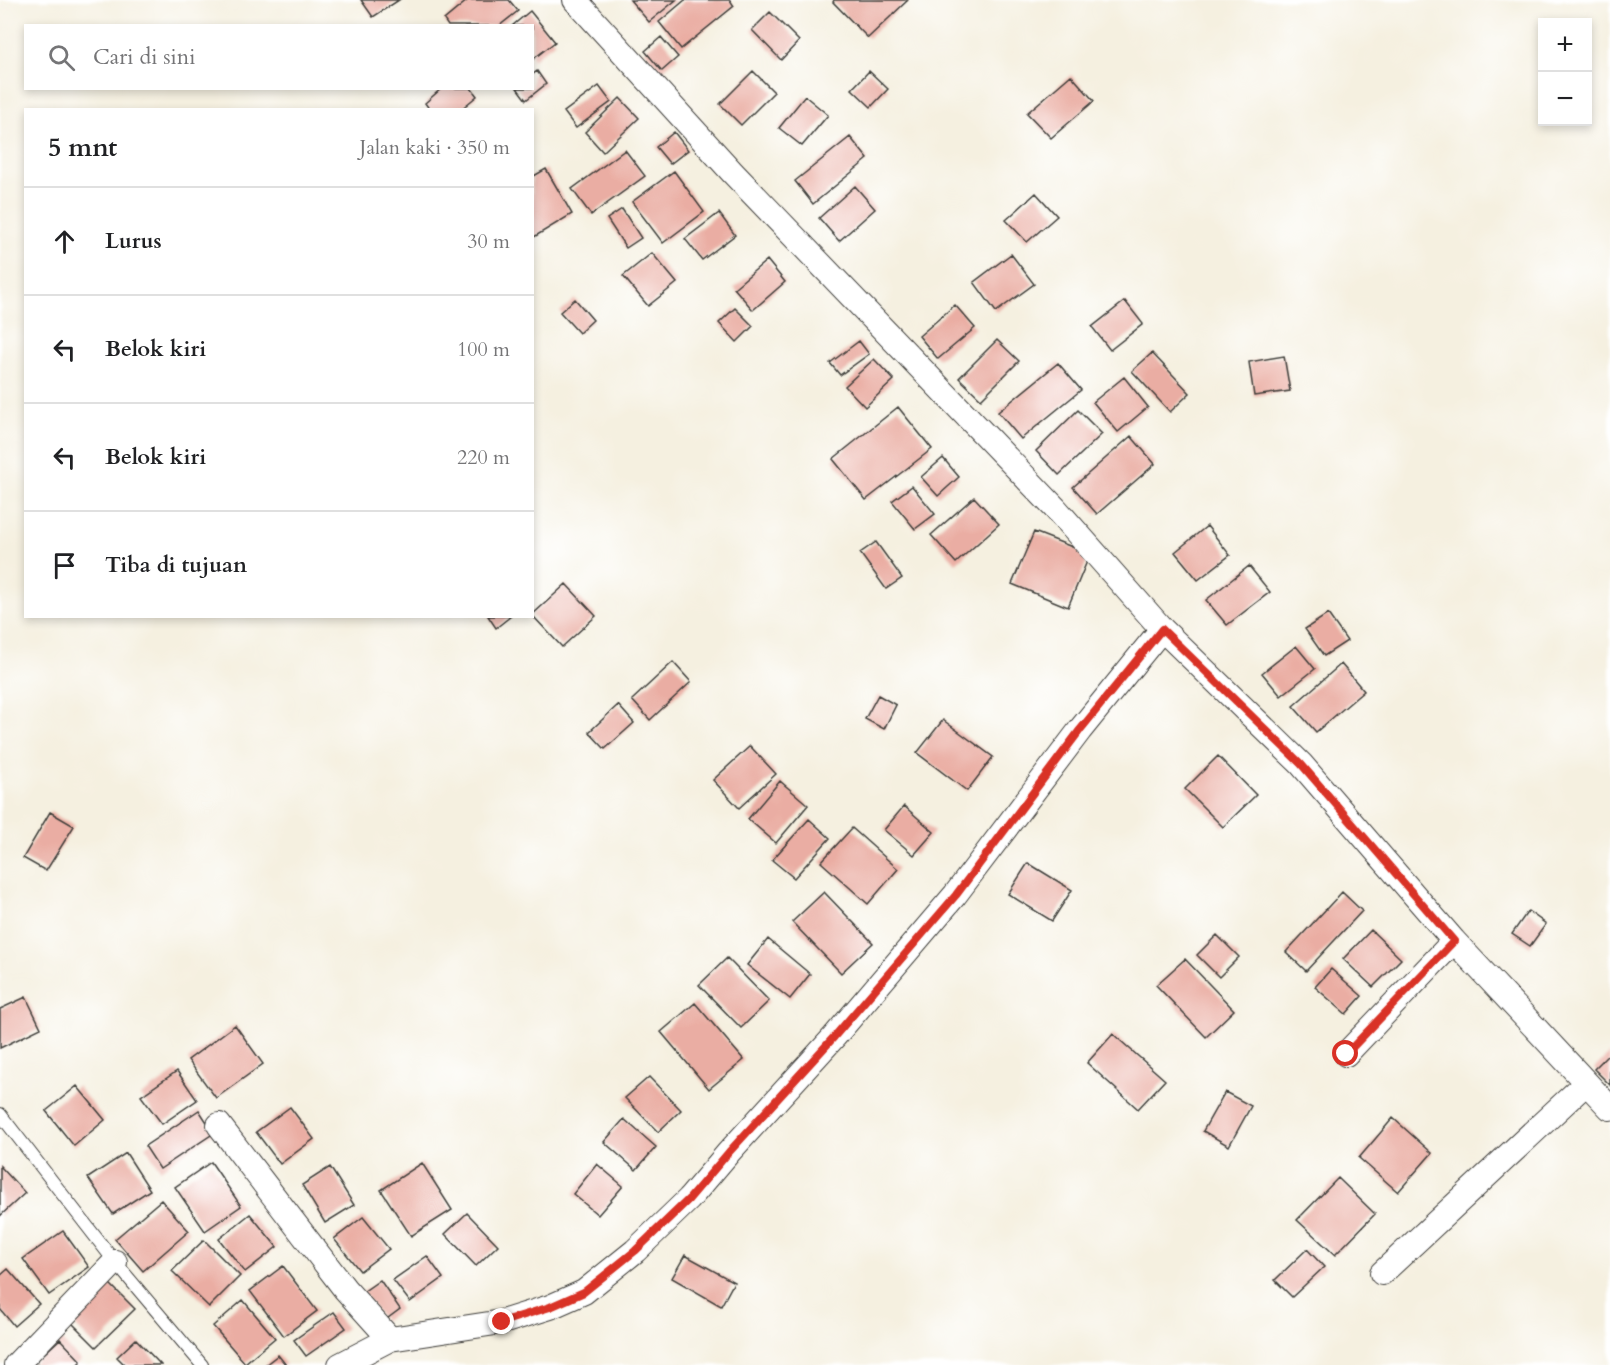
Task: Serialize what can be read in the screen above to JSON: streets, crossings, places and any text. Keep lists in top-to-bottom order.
{
  "page": {
    "map_buttons": ["+", "−"],
    "search": "Cari di sini",
    "heading": ["5 mnt", "Jalan kaki · 350 m"],
    "list": [
      ["Lurus", "30 m"],
      ["Belok kiri", "100 m"],
      ["Belok kiri", "220 m"],
      "Tiba di tujuan"
    ]
  }
}
